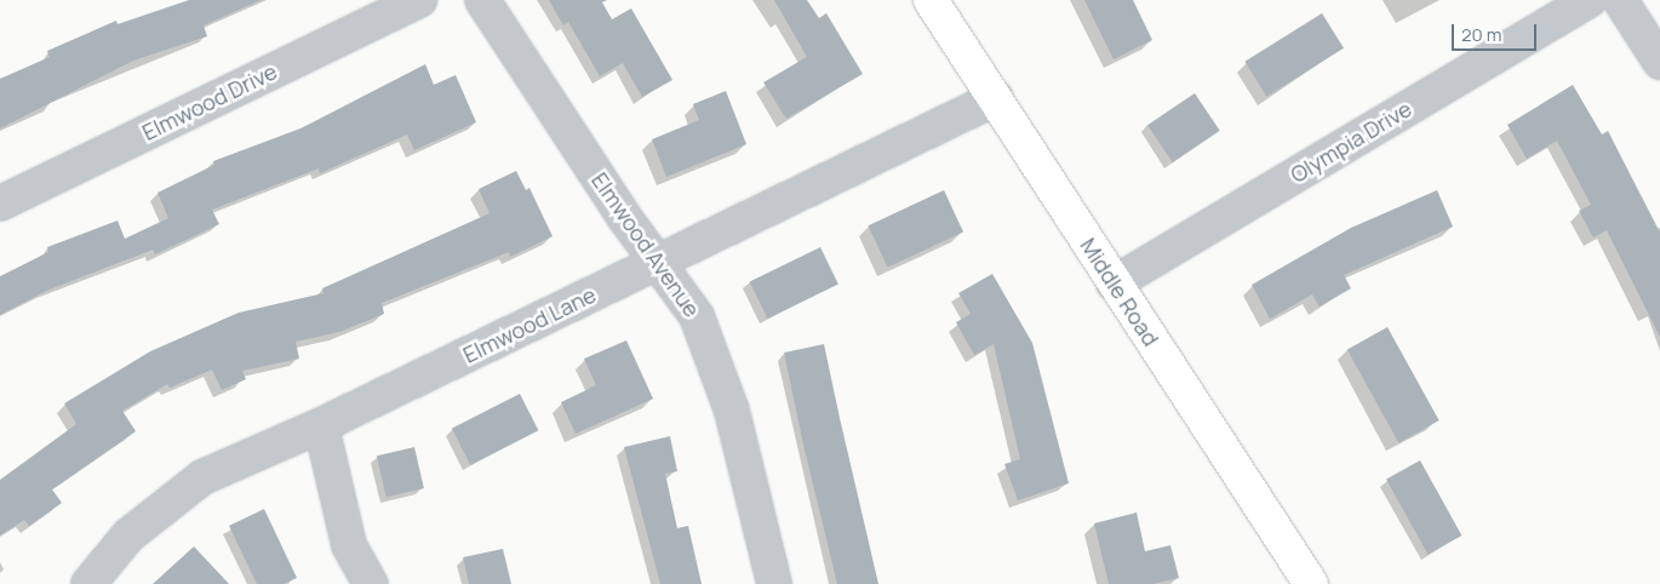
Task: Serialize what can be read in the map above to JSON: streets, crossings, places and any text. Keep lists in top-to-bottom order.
{
  "streets": {
    "main road": ["Middle Road"],
    "street": [
      "Elmwood Drive",
      "Olympia Drive",
      "Elmwood Avenue",
      "Elmwood Lane"
    ]
  },
  "crossings": [
    ["Olympia Drive", "Middle Road"],
    ["Elmwood Avenue", "Elmwood Lane"],
    ["Middle Road", "Elmwood Lane"]
  ],
  "scale_bar": "20 m"
}
